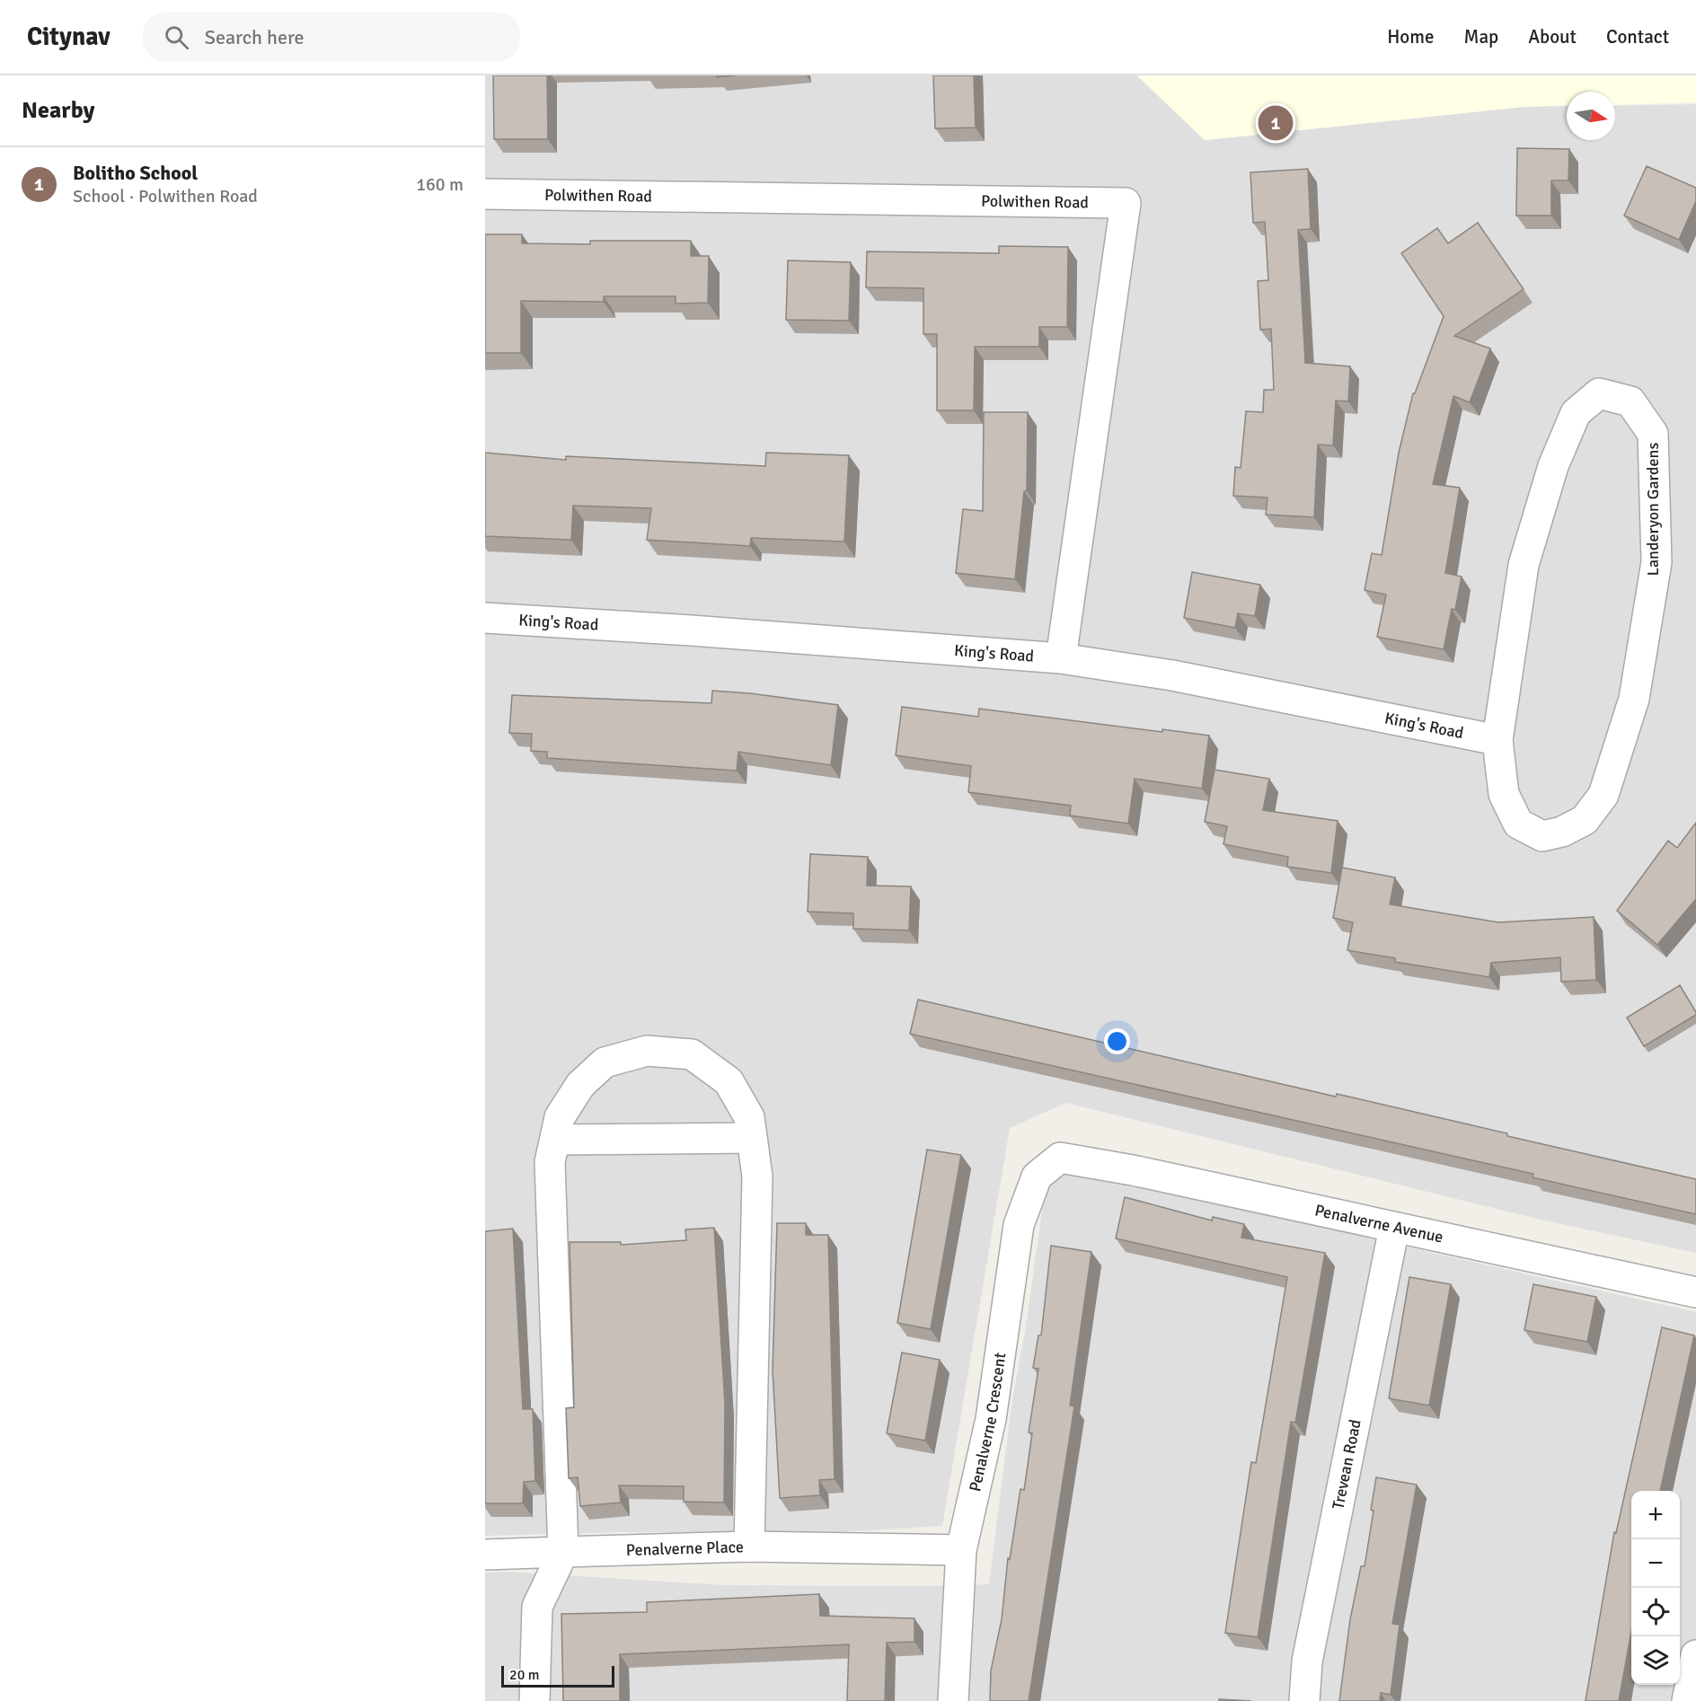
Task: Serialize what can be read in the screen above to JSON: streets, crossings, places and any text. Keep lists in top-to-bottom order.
{
  "streets": {
    "street": [
      "Polwithen Road",
      "Landeryon Gardens",
      "King's Road",
      "Penalverne Avenue",
      "Penalverne Crescent",
      "Trevean Road",
      "Penalverne Place"
    ]
  },
  "crossings": [
    ["Polwithen Road", "King's Road"],
    ["Landeryon Gardens", "King's Road"],
    ["Penalverne Avenue", "Penalverne Crescent"],
    ["Penalverne Avenue", "Trevean Road"],
    ["Penalverne Crescent", "Penalverne Place"]
  ],
  "scale_bar": "20 m",
  "north": "right",
  "page": {
    "header": "Citynav",
    "search": "Search here",
    "nav": [
      "Home",
      "Map",
      "About",
      "Contact"
    ],
    "heading": "Nearby",
    "pins": "1",
    "list": [
      {
        "mark": "1",
        "name": "Bolitho School",
        "note": "School · Polwithen Road",
        "value": "160 m"
      }
    ],
    "map_buttons": ["+", "−"],
    "scale": "20 m"
  }
}
